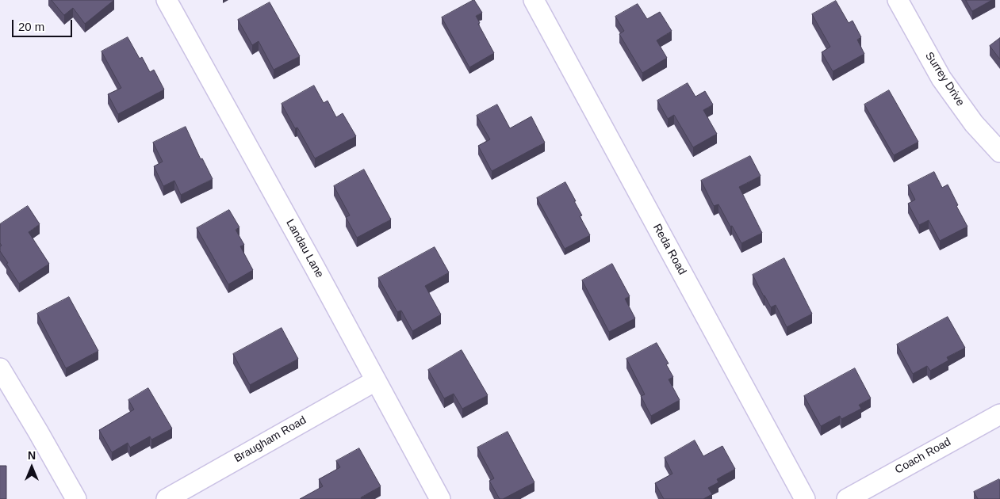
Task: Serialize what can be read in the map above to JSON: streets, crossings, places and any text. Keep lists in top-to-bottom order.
{
  "streets": {
    "street": [
      "Surrey Drive",
      "Landau Lane",
      "Reda Road",
      "Braugham Road",
      "Coach Road"
    ]
  },
  "crossings": [
    ["Landau Lane", "Braugham Road"]
  ],
  "scale_bar": "20 m",
  "north": "top"
}
